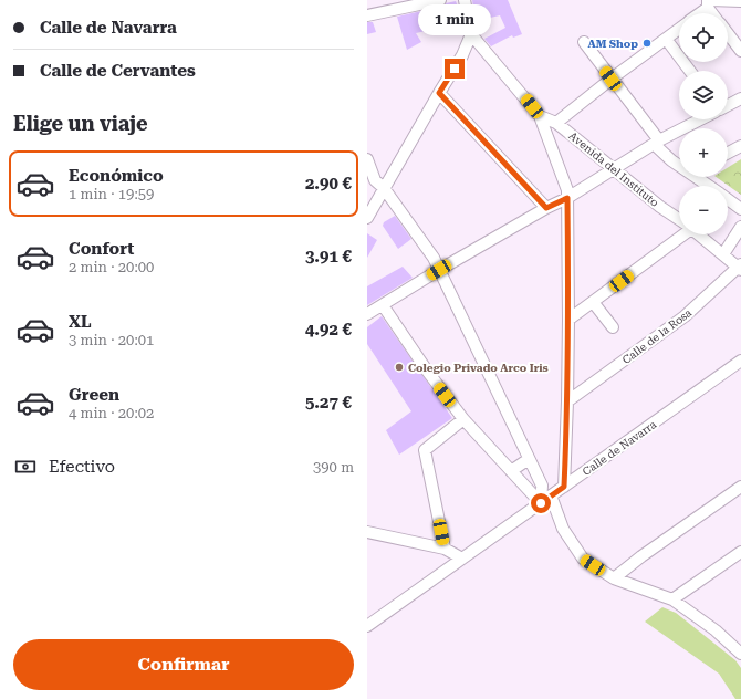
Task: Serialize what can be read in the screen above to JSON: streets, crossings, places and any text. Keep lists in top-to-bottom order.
{
  "streets": {
    "street": ["Avenida del Instituto", "Calle de la Rosa", "Calle de Navarra"]
  },
  "crossings": [
    ["Avenida del Instituto", "Calle de la Rosa"]
  ],
  "places": ["AM Shop", "Colegio Privado Arco Iris"],
  "page": {
    "banner": ["Calle de Navarra", "Calle de Cervantes"],
    "bubble": "1 min",
    "map_buttons": ["+", "−"],
    "heading": "Elige un viaje",
    "list": [
      {
        "name": "Económico",
        "note": "1 min · 19:59",
        "value": "2.90 €"
      },
      {
        "name": "Confort",
        "note": "2 min · 20:00",
        "value": "3.91 €"
      },
      {
        "name": "XL",
        "note": "3 min · 20:01",
        "value": "4.92 €"
      },
      {
        "name": "Green",
        "note": "4 min · 20:02",
        "value": "5.27 €"
      }
    ],
    "pay": ["Efectivo", "390 m"],
    "buttons": "Confirmar"
  }
}
